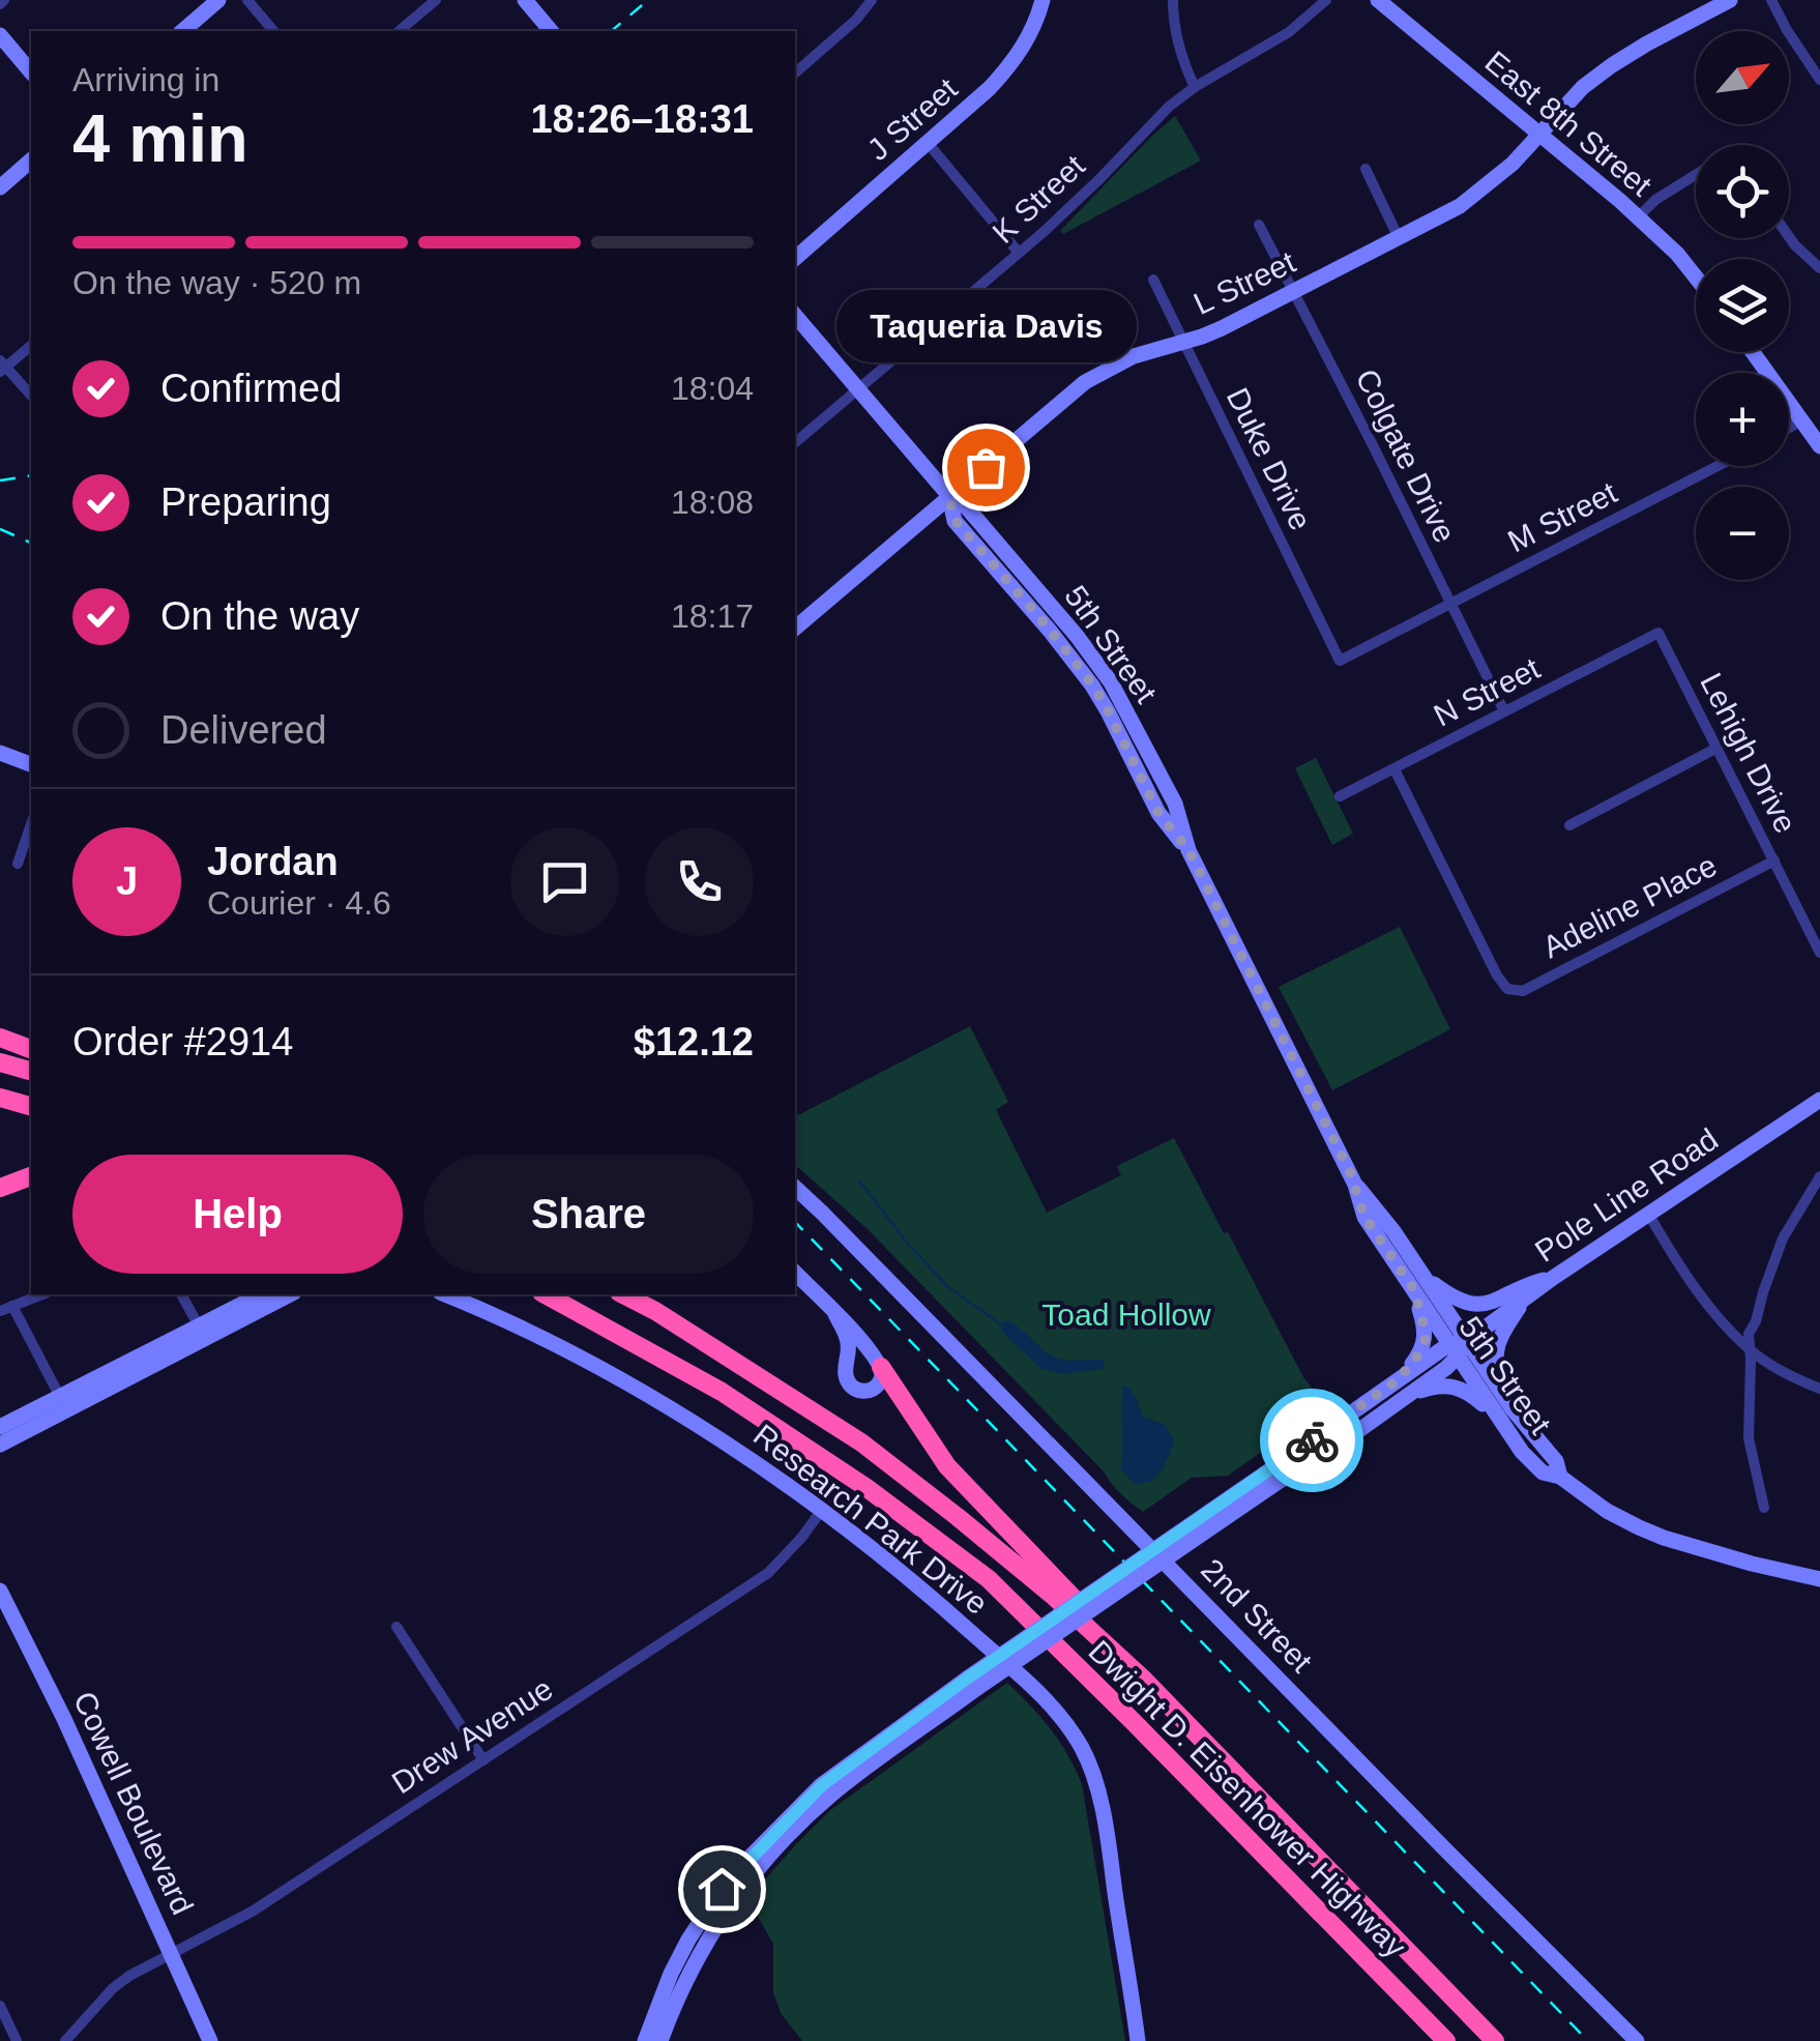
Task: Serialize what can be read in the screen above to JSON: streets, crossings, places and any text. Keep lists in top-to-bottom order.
{
  "streets": {
    "highway": ["Dwight D. Eisenhower Highway"],
    "street": [
      "J Street",
      "East 8th Street",
      "K Street",
      "L Street",
      "Colgate Drive",
      "Duke Drive",
      "M Street",
      "5th Street",
      "N Street",
      "Lehigh Drive",
      "Adeline Place",
      "Pole Line Road",
      "Research Park Drive",
      "2nd Street",
      "Drew Avenue",
      "Cowell Boulevard"
    ]
  },
  "crossings": [
    ["East 8th Street", "L Street"],
    ["K Street", "5th Street"],
    ["L Street", "Colgate Drive"],
    ["L Street", "Duke Drive"],
    ["L Street", "5th Street"],
    ["Colgate Drive", "M Street"],
    ["Colgate Drive", "N Street"],
    ["Duke Drive", "M Street"],
    ["5th Street", "Pole Line Road"],
    ["N Street", "Lehigh Drive"],
    ["N Street", "Adeline Place"],
    ["Lehigh Drive", "Adeline Place"],
    ["Research Park Drive", "Drew Avenue"],
    ["Drew Avenue", "Cowell Boulevard"]
  ],
  "parks": ["Toad Hollow"],
  "places": ["Taqueria Davis"],
  "north": "top right",
  "page": {
    "map_buttons": ["+", "−"],
    "heading": ["4 min", "Arriving in", "18:26–18:31"],
    "panel": [
      "Jordan",
      "Courier · 4.6",
      "Order #2914",
      "$12.12"
    ],
    "bar": "On the way · 520 m",
    "bubble": "Taqueria Davis",
    "list": [
      ["Confirmed", "18:04"],
      ["Preparing", "18:08"],
      ["On the way", "18:17"],
      "Delivered"
    ],
    "round": "J",
    "buttons": ["Help", "Share"]
  }
}
